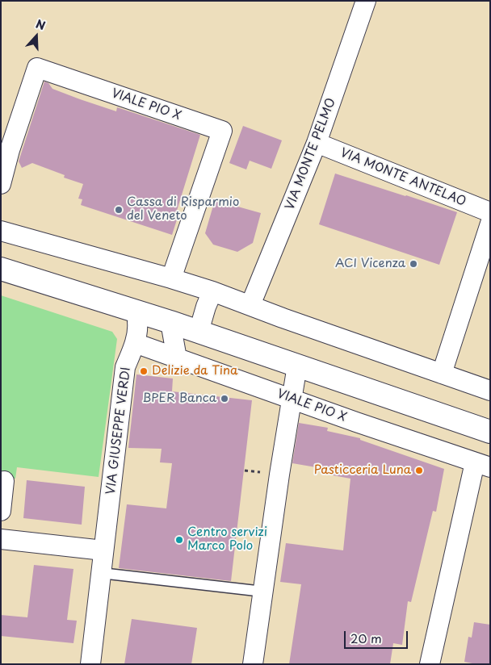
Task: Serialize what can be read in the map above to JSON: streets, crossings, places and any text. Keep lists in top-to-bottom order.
{
  "streets": {
    "street": [
      "VIALE PIO X",
      "VIA MONTE PELMO",
      "VIA MONTE ANTELAO",
      "VIA GIUSEPPE VERDI"
    ]
  },
  "crossings": [
    ["VIALE PIO X", "VIA GIUSEPPE VERDI"],
    ["VIA MONTE PELMO", "VIA MONTE ANTELAO"]
  ],
  "places": [
    "Cassa di Risparmio del Veneto",
    "ACI Vicenza",
    "Delizie da Tina",
    "BPER Banca",
    "Pasticceria Luna",
    "Centro servizi Marco Polo"
  ],
  "scale_bar": "20 m",
  "north": "top"
}
